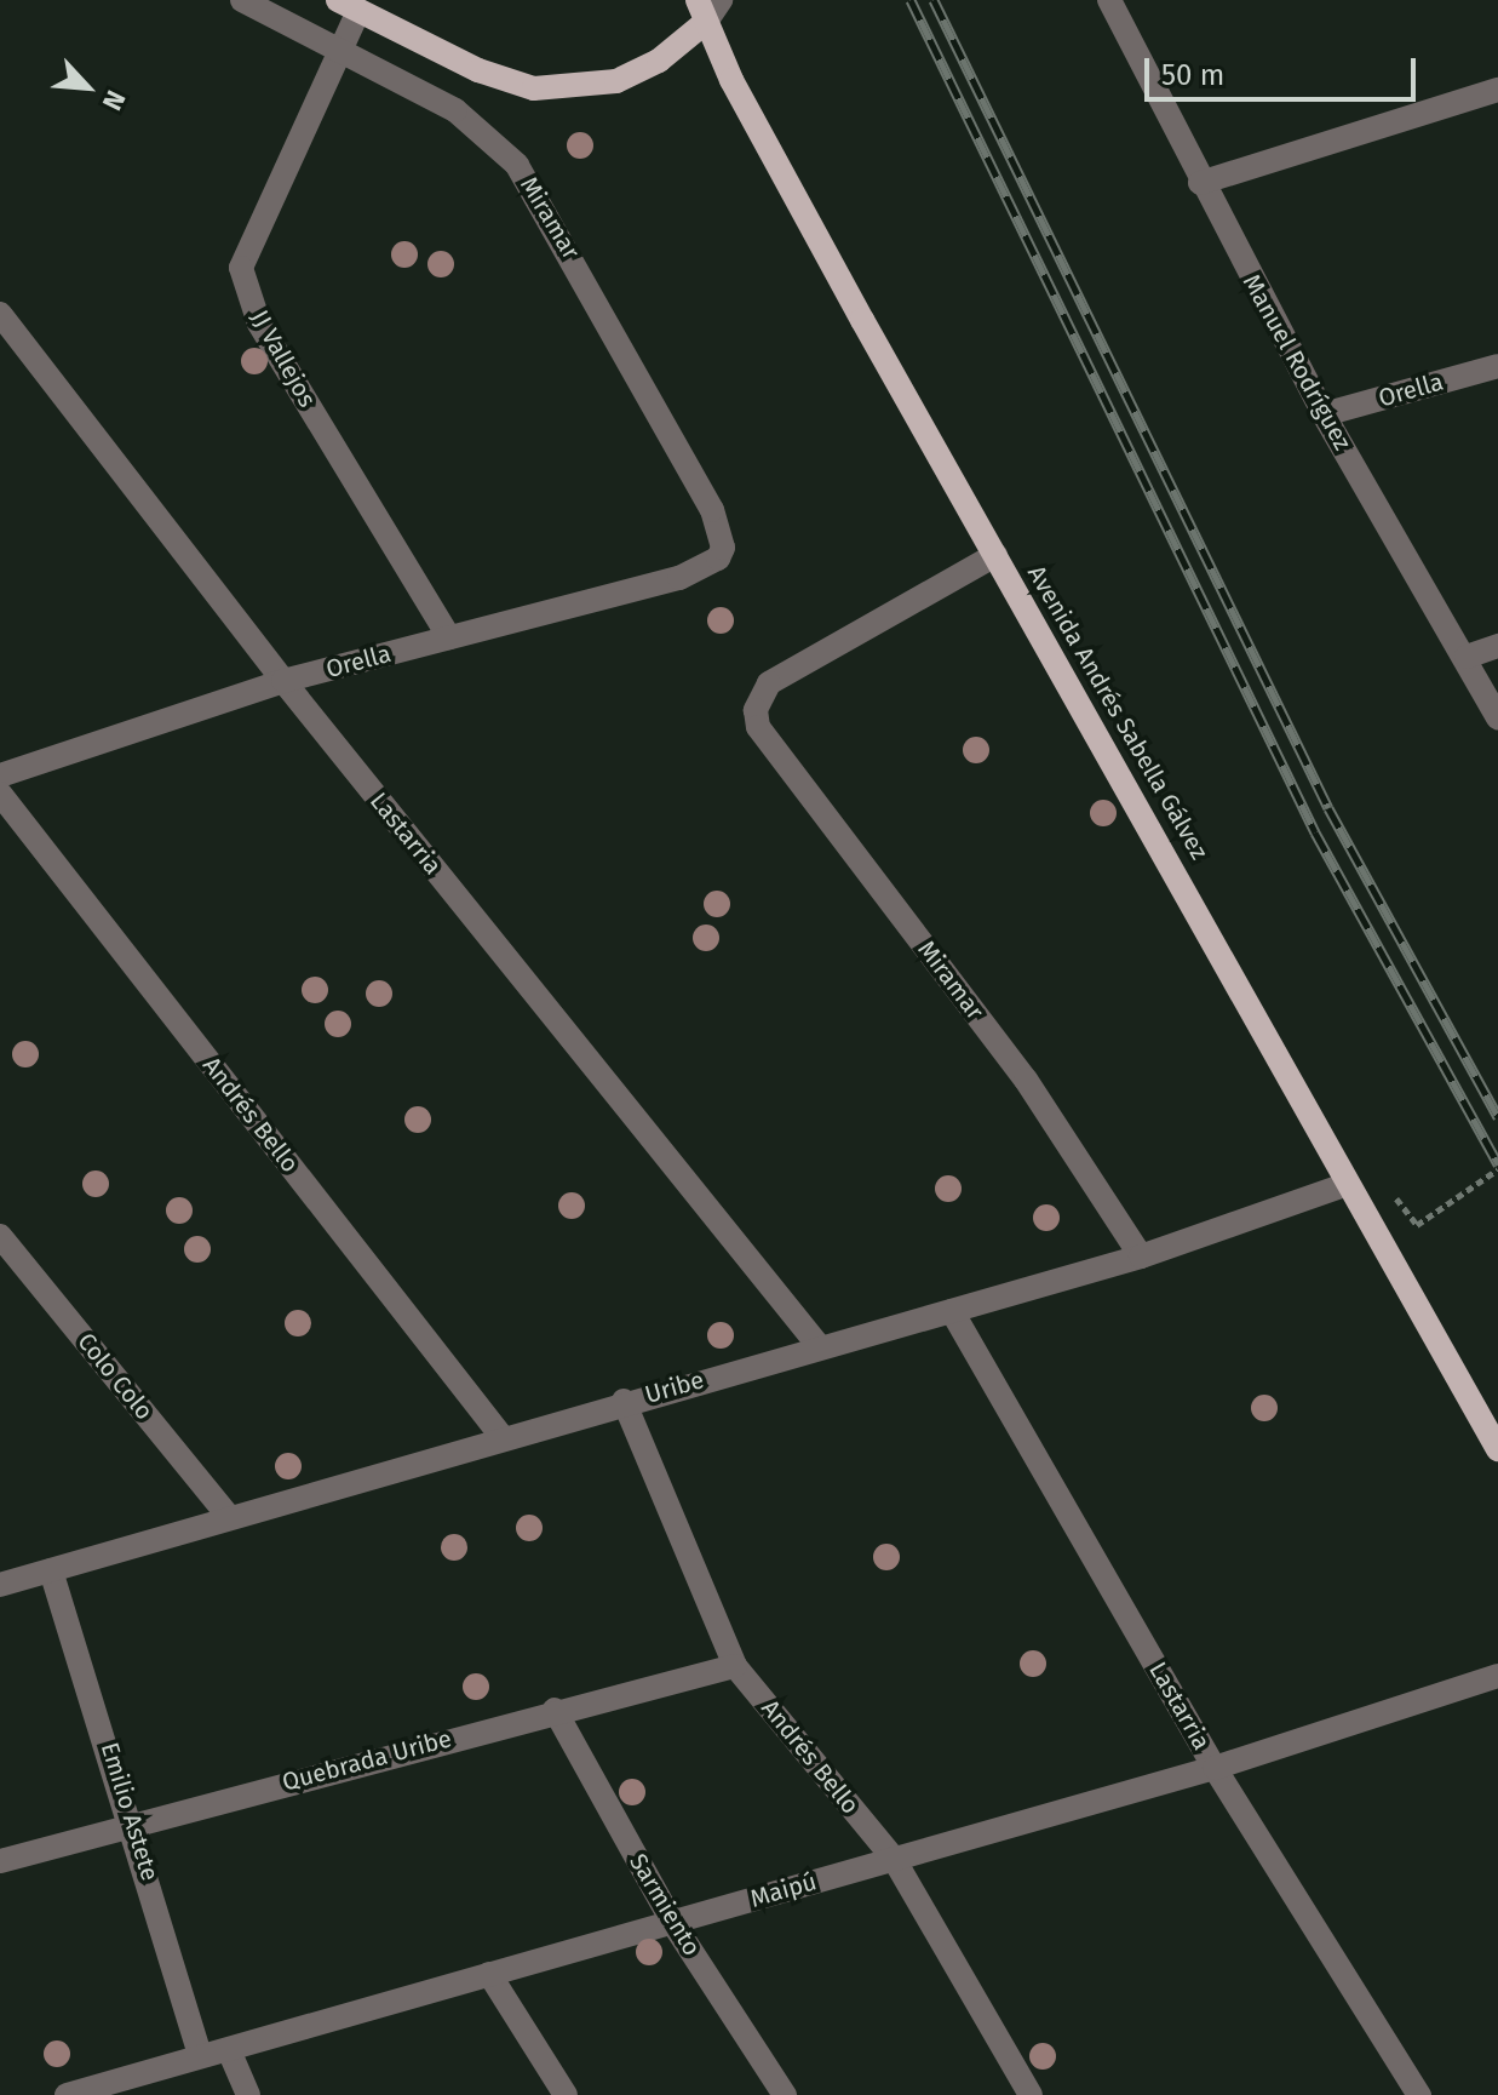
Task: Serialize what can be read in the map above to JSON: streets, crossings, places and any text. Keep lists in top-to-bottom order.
{
  "streets": {
    "main road": ["Avenida Andrés Sabella Gálvez"],
    "street": [
      "Miramar",
      "JJ Vallejos",
      "Manuel Rodríguez",
      "Orella",
      "Lastarria",
      "Andrés Bello",
      "Colo Colo",
      "Uribe",
      "Quebrada Uribe",
      "Emilio Astete",
      "Maipú",
      "Sarmiento"
    ]
  },
  "crossings": [
    ["Miramar", "JJ Vallejos"],
    ["Miramar", "Orella"],
    ["Miramar", "Avenida Andrés Sabella Gálvez"],
    ["Miramar", "Uribe"],
    ["JJ Vallejos", "Orella"],
    ["Manuel Rodríguez", "Orella"],
    ["Orella", "Lastarria"],
    ["Avenida Andrés Sabella Gálvez", "Uribe"],
    ["Lastarria", "Uribe"],
    ["Lastarria", "Maipú"],
    ["Andrés Bello", "Uribe"],
    ["Andrés Bello", "Quebrada Uribe"],
    ["Andrés Bello", "Maipú"],
    ["Colo Colo", "Uribe"],
    ["Uribe", "Emilio Astete"],
    ["Quebrada Uribe", "Emilio Astete"],
    ["Quebrada Uribe", "Sarmiento"],
    ["Emilio Astete", "Maipú"],
    ["Maipú", "Sarmiento"]
  ],
  "scale_bar": "50 m",
  "north": "bottom right"
}
